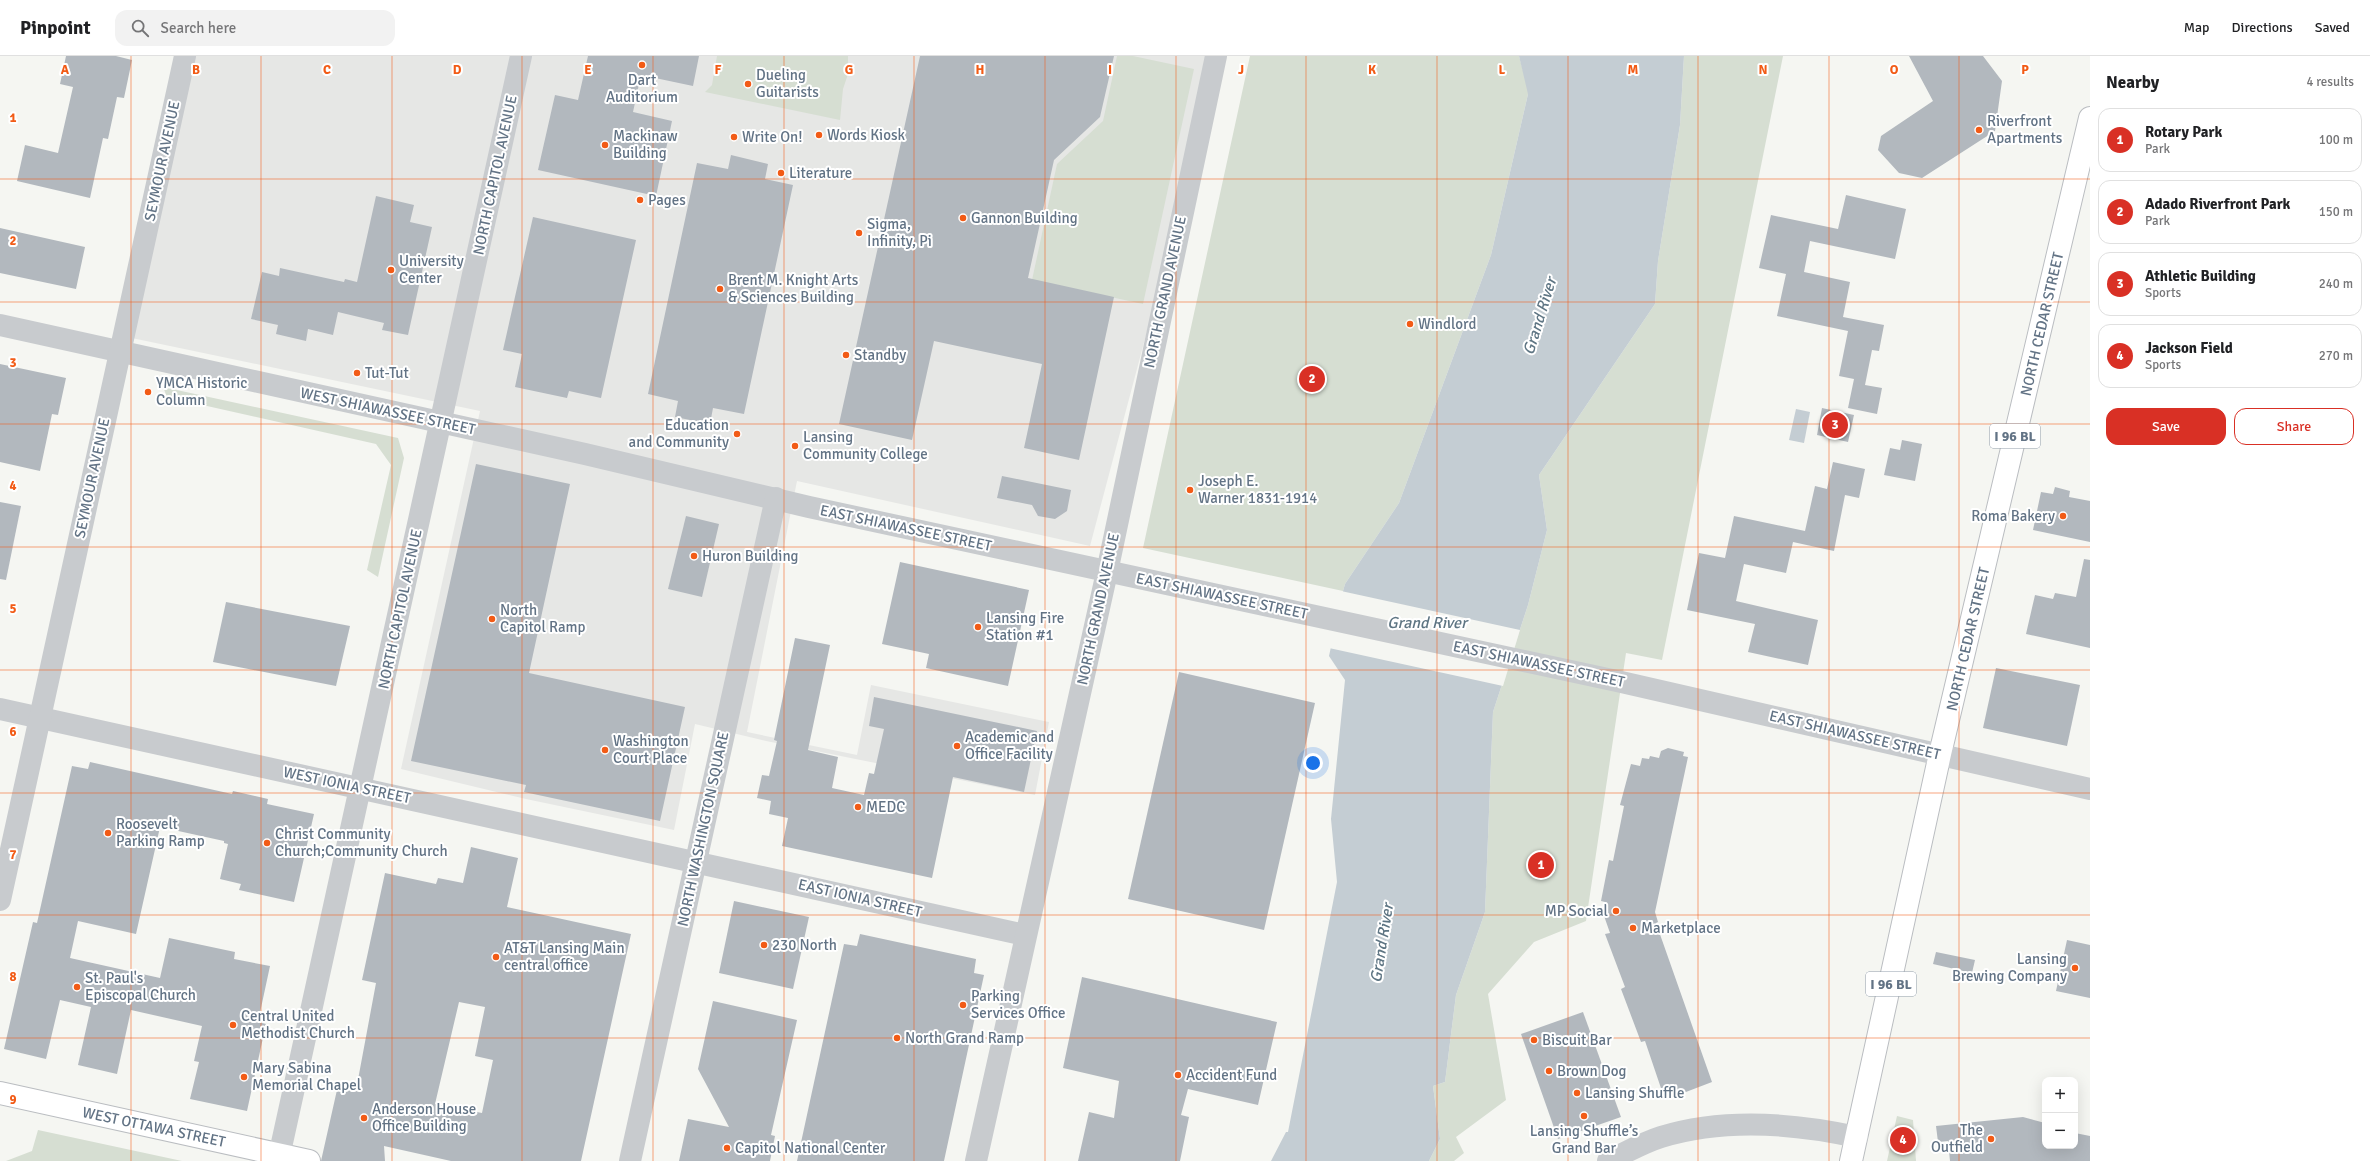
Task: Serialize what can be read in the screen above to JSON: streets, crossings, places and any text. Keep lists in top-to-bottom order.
{
  "streets": {
    "main road": ["NORTH CEDAR STREET", "I 96 BL", "WEST OTTAWA STREET"],
    "street": [
      "SEYMOUR AVENUE",
      "NORTH CAPITOL AVENUE",
      "NORTH GRAND AVENUE",
      "WEST SHIAWASSEE STREET",
      "EAST SHIAWASSEE STREET",
      "WEST IONIA STREET",
      "NORTH WASHINGTON SQUARE",
      "EAST IONIA STREET"
    ]
  },
  "crossings": [
    ["SEYMOUR AVENUE", "WEST SHIAWASSEE STREET"],
    ["SEYMOUR AVENUE", "WEST IONIA STREET"],
    ["NORTH CAPITOL AVENUE", "WEST SHIAWASSEE STREET"],
    ["NORTH CAPITOL AVENUE", "WEST IONIA STREET"],
    ["NORTH CAPITOL AVENUE", "WEST OTTAWA STREET"],
    ["NORTH GRAND AVENUE", "EAST SHIAWASSEE STREET"],
    ["NORTH GRAND AVENUE", "EAST IONIA STREET"],
    ["NORTH CEDAR STREET", "EAST SHIAWASSEE STREET"],
    ["WEST SHIAWASSEE STREET", "EAST SHIAWASSEE STREET"],
    ["WEST SHIAWASSEE STREET", "NORTH WASHINGTON SQUARE"],
    ["EAST SHIAWASSEE STREET", "NORTH WASHINGTON SQUARE"],
    ["WEST IONIA STREET", "NORTH WASHINGTON SQUARE"],
    ["WEST IONIA STREET", "EAST IONIA STREET"],
    ["NORTH WASHINGTON SQUARE", "EAST IONIA STREET"]
  ],
  "water": ["Grand River"],
  "places": [
    "Dart Auditorium",
    "Dueling Guitarists",
    "Riverfront Apartments",
    "Words Kiosk",
    "Write On!",
    "Mackinaw Building",
    "Literature",
    "Pages",
    "Gannon Building",
    "Sigma, Infinity, Pi",
    "University Center",
    "Brent M. Knight Arts & Sciences Building",
    "Windlord",
    "Standby",
    "Tut-Tut",
    "YMCA Historic Column",
    "Education and Community",
    "Lansing Community College",
    "Joseph E. Warner 1831-1914",
    "Roma Bakery",
    "Huron Building",
    "North Capitol Ramp",
    "Lansing Fire Station #1",
    "Academic and Office Facility",
    "Washington Court Place",
    "MEDC",
    "Roosevelt Parking Ramp",
    "Christ Community Church;Community Church",
    "MP Social",
    "Marketplace",
    "230 North",
    "AT&T Lansing Main central office",
    "Lansing Brewing Company",
    "St. Paul's Episcopal Church",
    "Parking Services Office",
    "Central United Methodist Church",
    "North Grand Ramp",
    "Biscuit Bar",
    "Brown Dog",
    "Accident Fund",
    "Mary Sabina Memorial Chapel",
    "Lansing Shuffle",
    "Lansing Shuffle’s Grand Bar",
    "Anderson House Office Building",
    "The Outfield",
    "Capitol National Center"
  ],
  "page": {
    "header": "Pinpoint",
    "search": "Search here",
    "nav": ["Map", "Directions", "Saved"],
    "heading": ["Nearby", "4 results"],
    "list": [
      {
        "mark": "1",
        "name": "Rotary Park",
        "note": "Park",
        "value": "100 m"
      },
      {
        "mark": "2",
        "name": "Adado Riverfront Park",
        "note": "Park",
        "value": "150 m"
      },
      {
        "mark": "3",
        "name": "Athletic Building",
        "note": "Sports",
        "value": "240 m"
      },
      {
        "mark": "4",
        "name": "Jackson Field",
        "note": "Sports",
        "value": "270 m"
      }
    ],
    "pins": [
      "2",
      "3",
      "1",
      "4"
    ],
    "buttons": ["Save", "Share"],
    "map_buttons": ["+", "−"]
  },
  "grid": {
    "columns": [
      "A",
      "B",
      "C",
      "D",
      "E",
      "F",
      "G",
      "H",
      "I",
      "J",
      "K",
      "L",
      "M",
      "N",
      "O",
      "P"
    ],
    "rows": [
      "1",
      "2",
      "3",
      "4",
      "5",
      "6",
      "7",
      "8",
      "9"
    ]
  }
}
